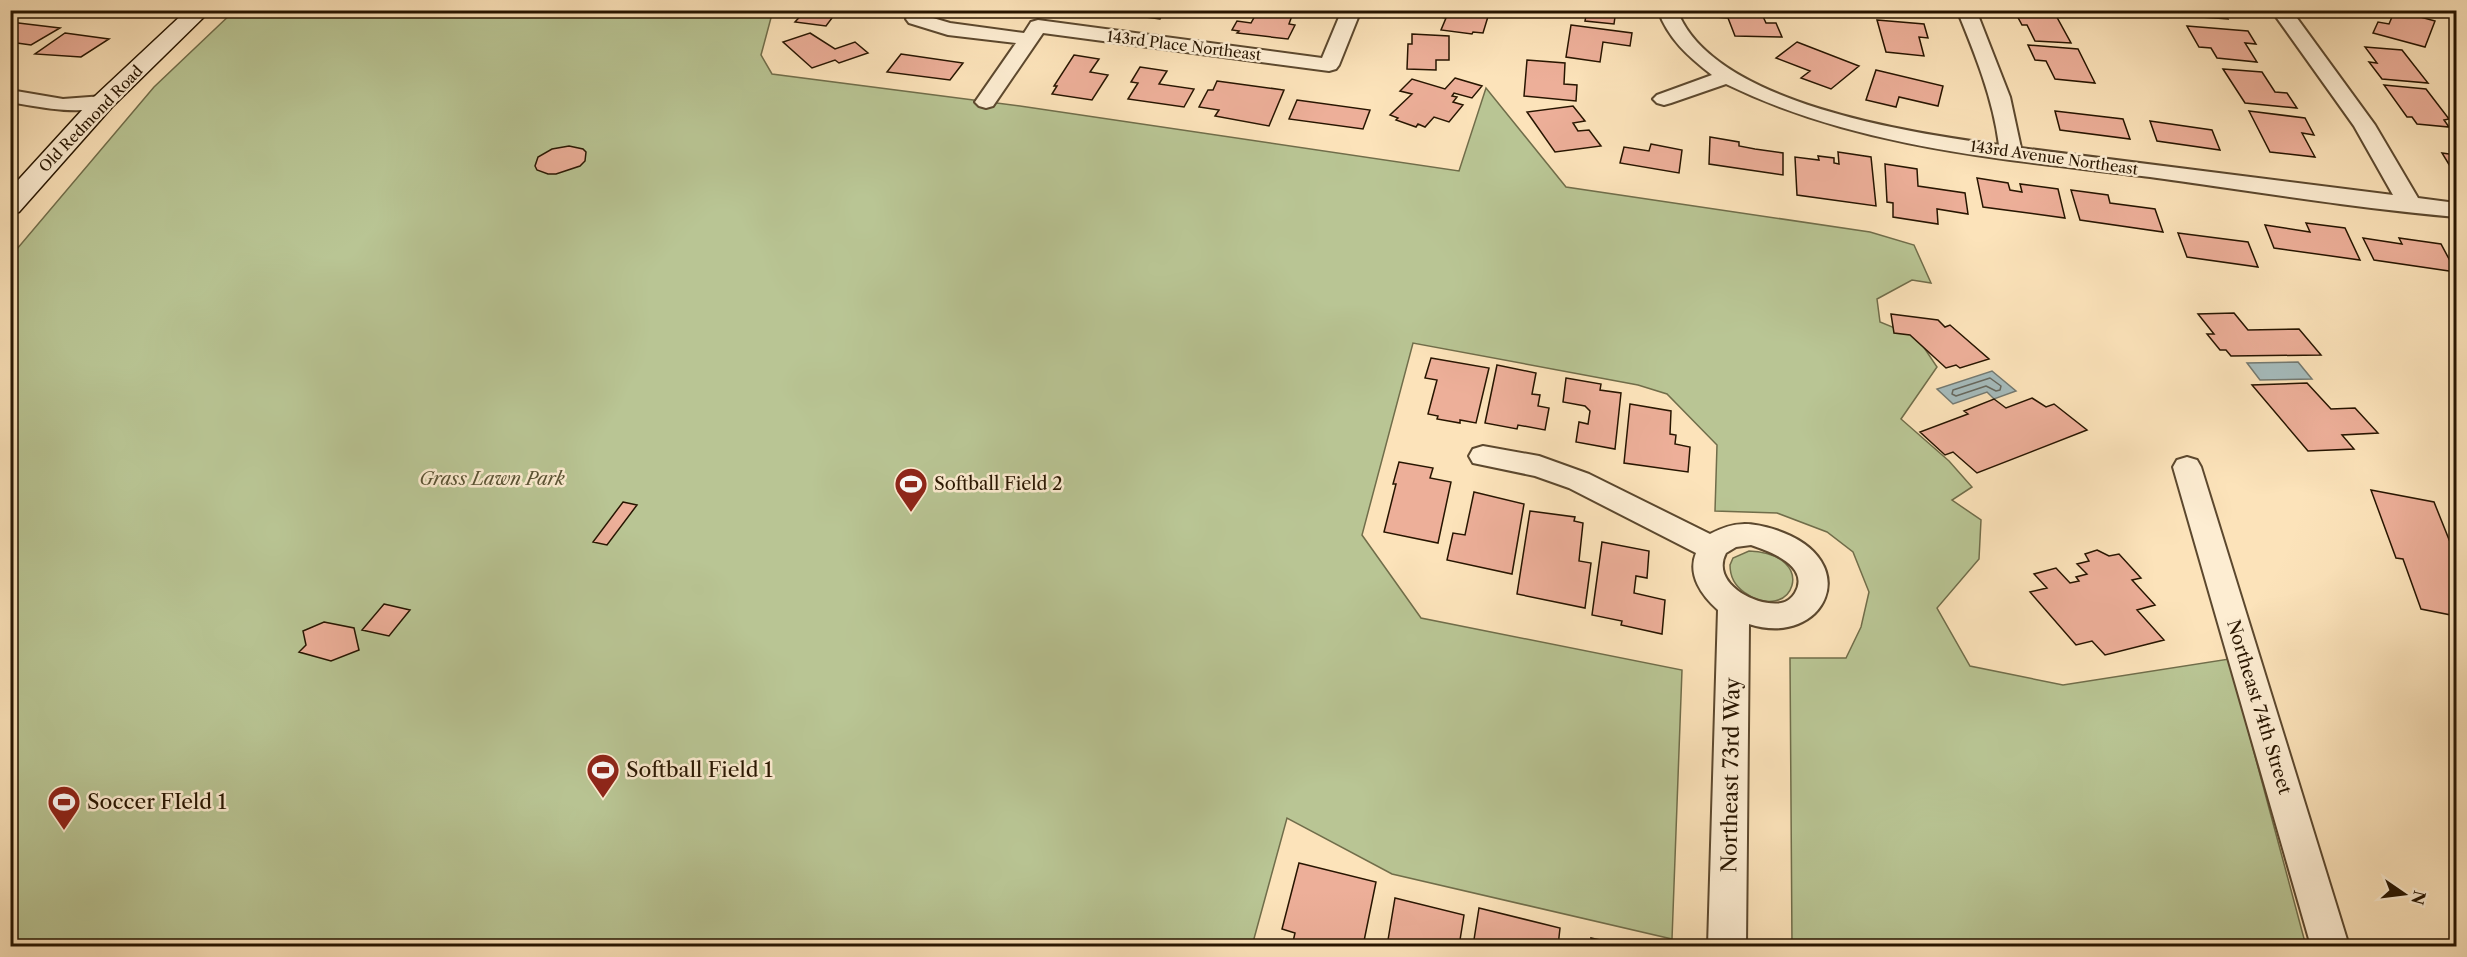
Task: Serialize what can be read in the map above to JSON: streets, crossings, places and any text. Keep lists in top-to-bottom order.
{
  "streets": {
    "main road": ["Old Redmond Road"],
    "street": [
      "143rd Place Northeast",
      "143rd Avenue Northeast",
      "Northeast 74th Street",
      "Northeast 73rd Way"
    ]
  },
  "parks": ["Grass Lawn Park"],
  "places": {
    "sports": ["Softball Field 2", "Softball Field 1", "Soccer FIeld 1"]
  },
  "north": "right"
}
